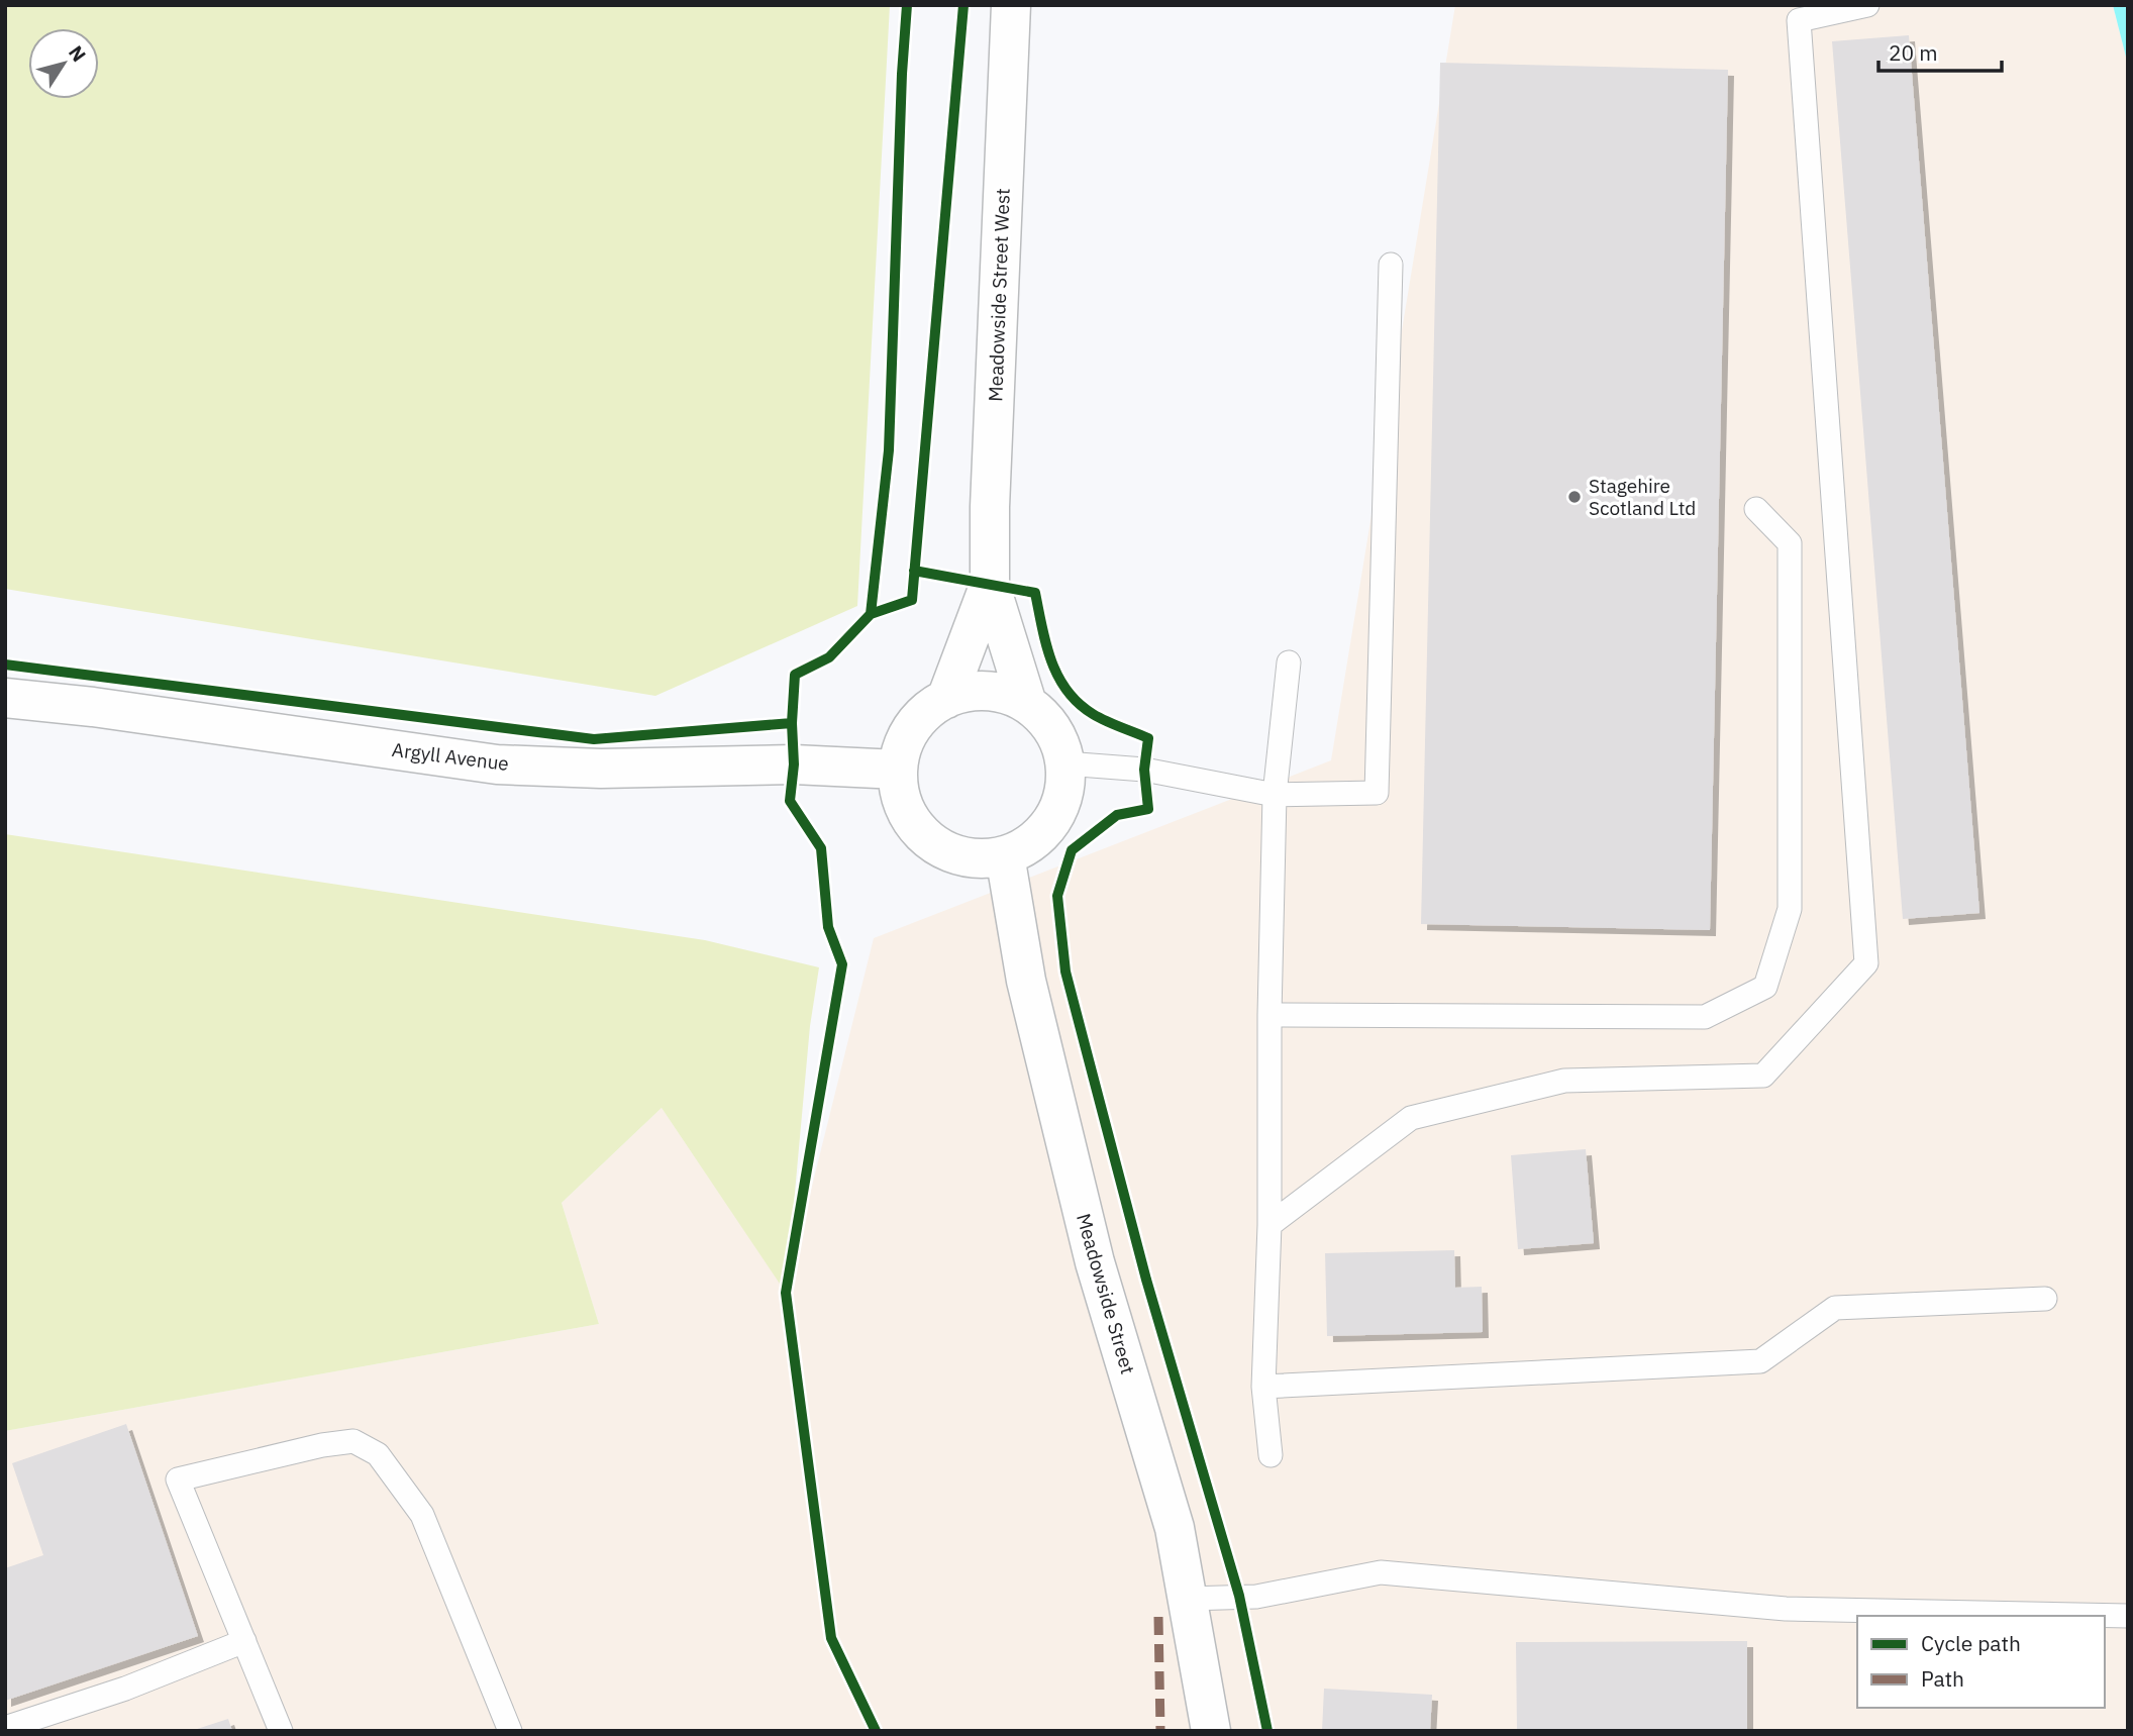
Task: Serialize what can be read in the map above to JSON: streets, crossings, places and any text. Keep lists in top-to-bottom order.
{
  "streets": {
    "street": ["Meadowside Street West", "Argyll Avenue", "Meadowside Street"]
  },
  "crossings": [
    ["Meadowside Street West", "Argyll Avenue"],
    ["Meadowside Street West", "Meadowside Street"],
    ["Argyll Avenue", "Meadowside Street"]
  ],
  "places": ["Stagehire Scotland Ltd"],
  "legend": ["Cycle path", "Path"],
  "scale_bar": "20 m",
  "north": "top right"
}
